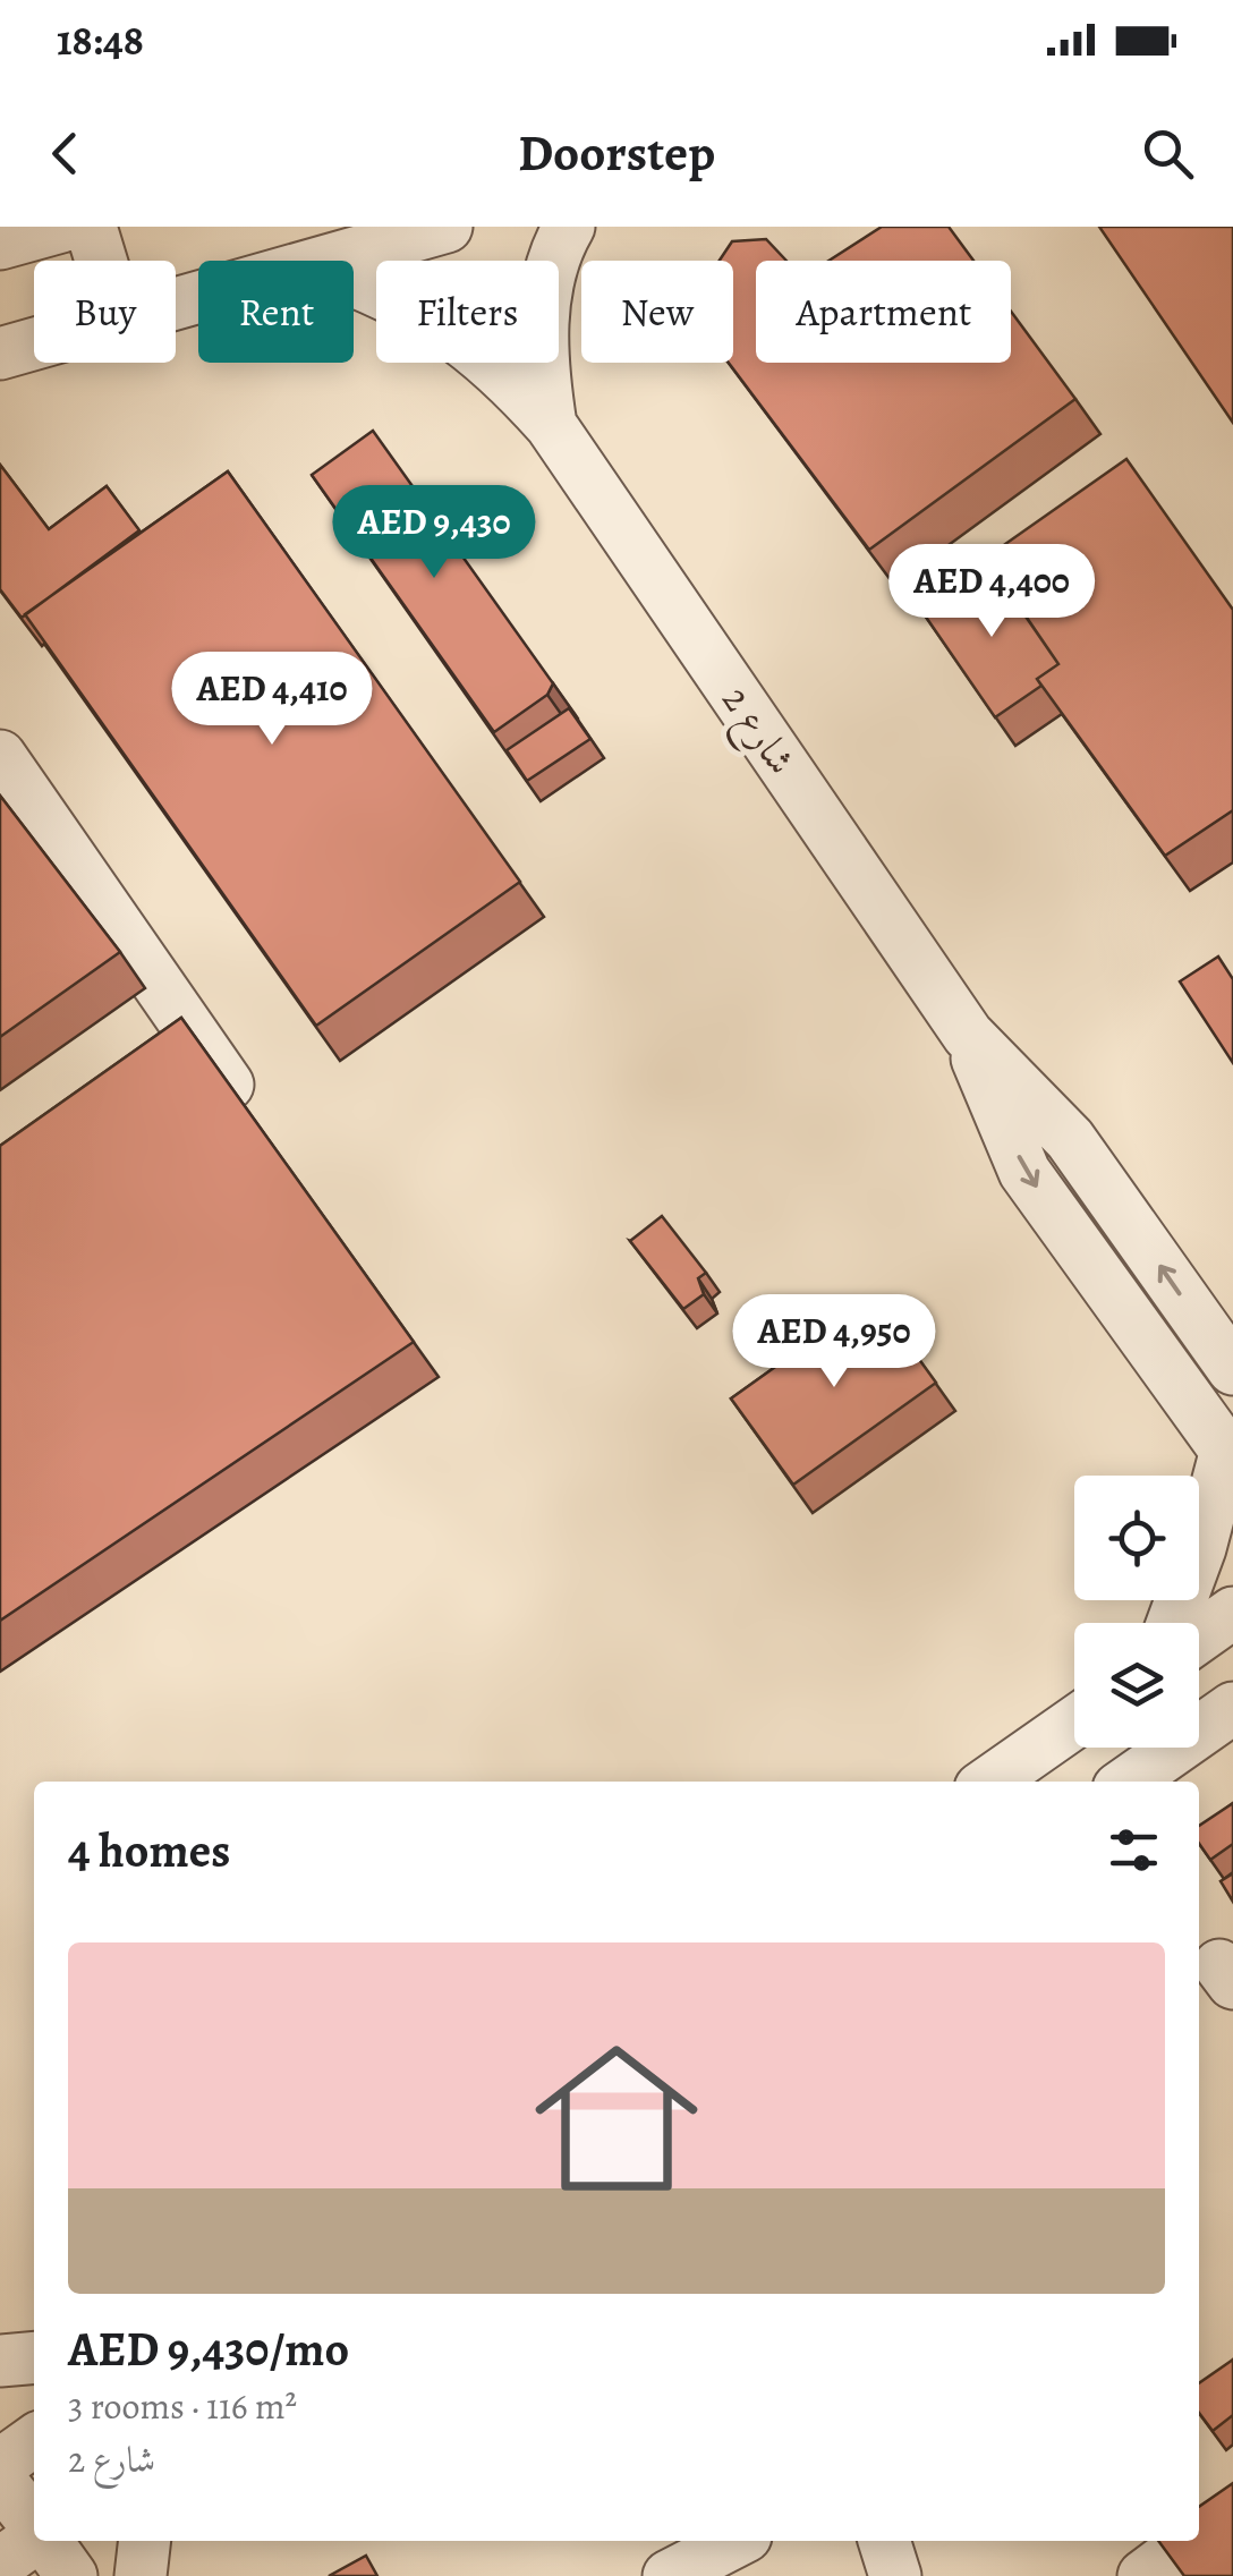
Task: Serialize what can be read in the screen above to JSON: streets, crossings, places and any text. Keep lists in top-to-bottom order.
{
  "streets": {
    "street": ["شارع 2"]
  },
  "page": {
    "status": "18:48",
    "header": "Doorstep",
    "chip": [
      "Buy",
      "Rent",
      "Filters",
      "New",
      "Apartment"
    ],
    "price": [
      "AED 9,430",
      "AED 4,400",
      "AED 4,410",
      "AED 4,950"
    ],
    "heading": "4 homes",
    "list": [
      {
        "name": "AED 9,430/mo",
        "note": "3 rooms · 116 m² · شارع 2"
      }
    ]
  }
}
